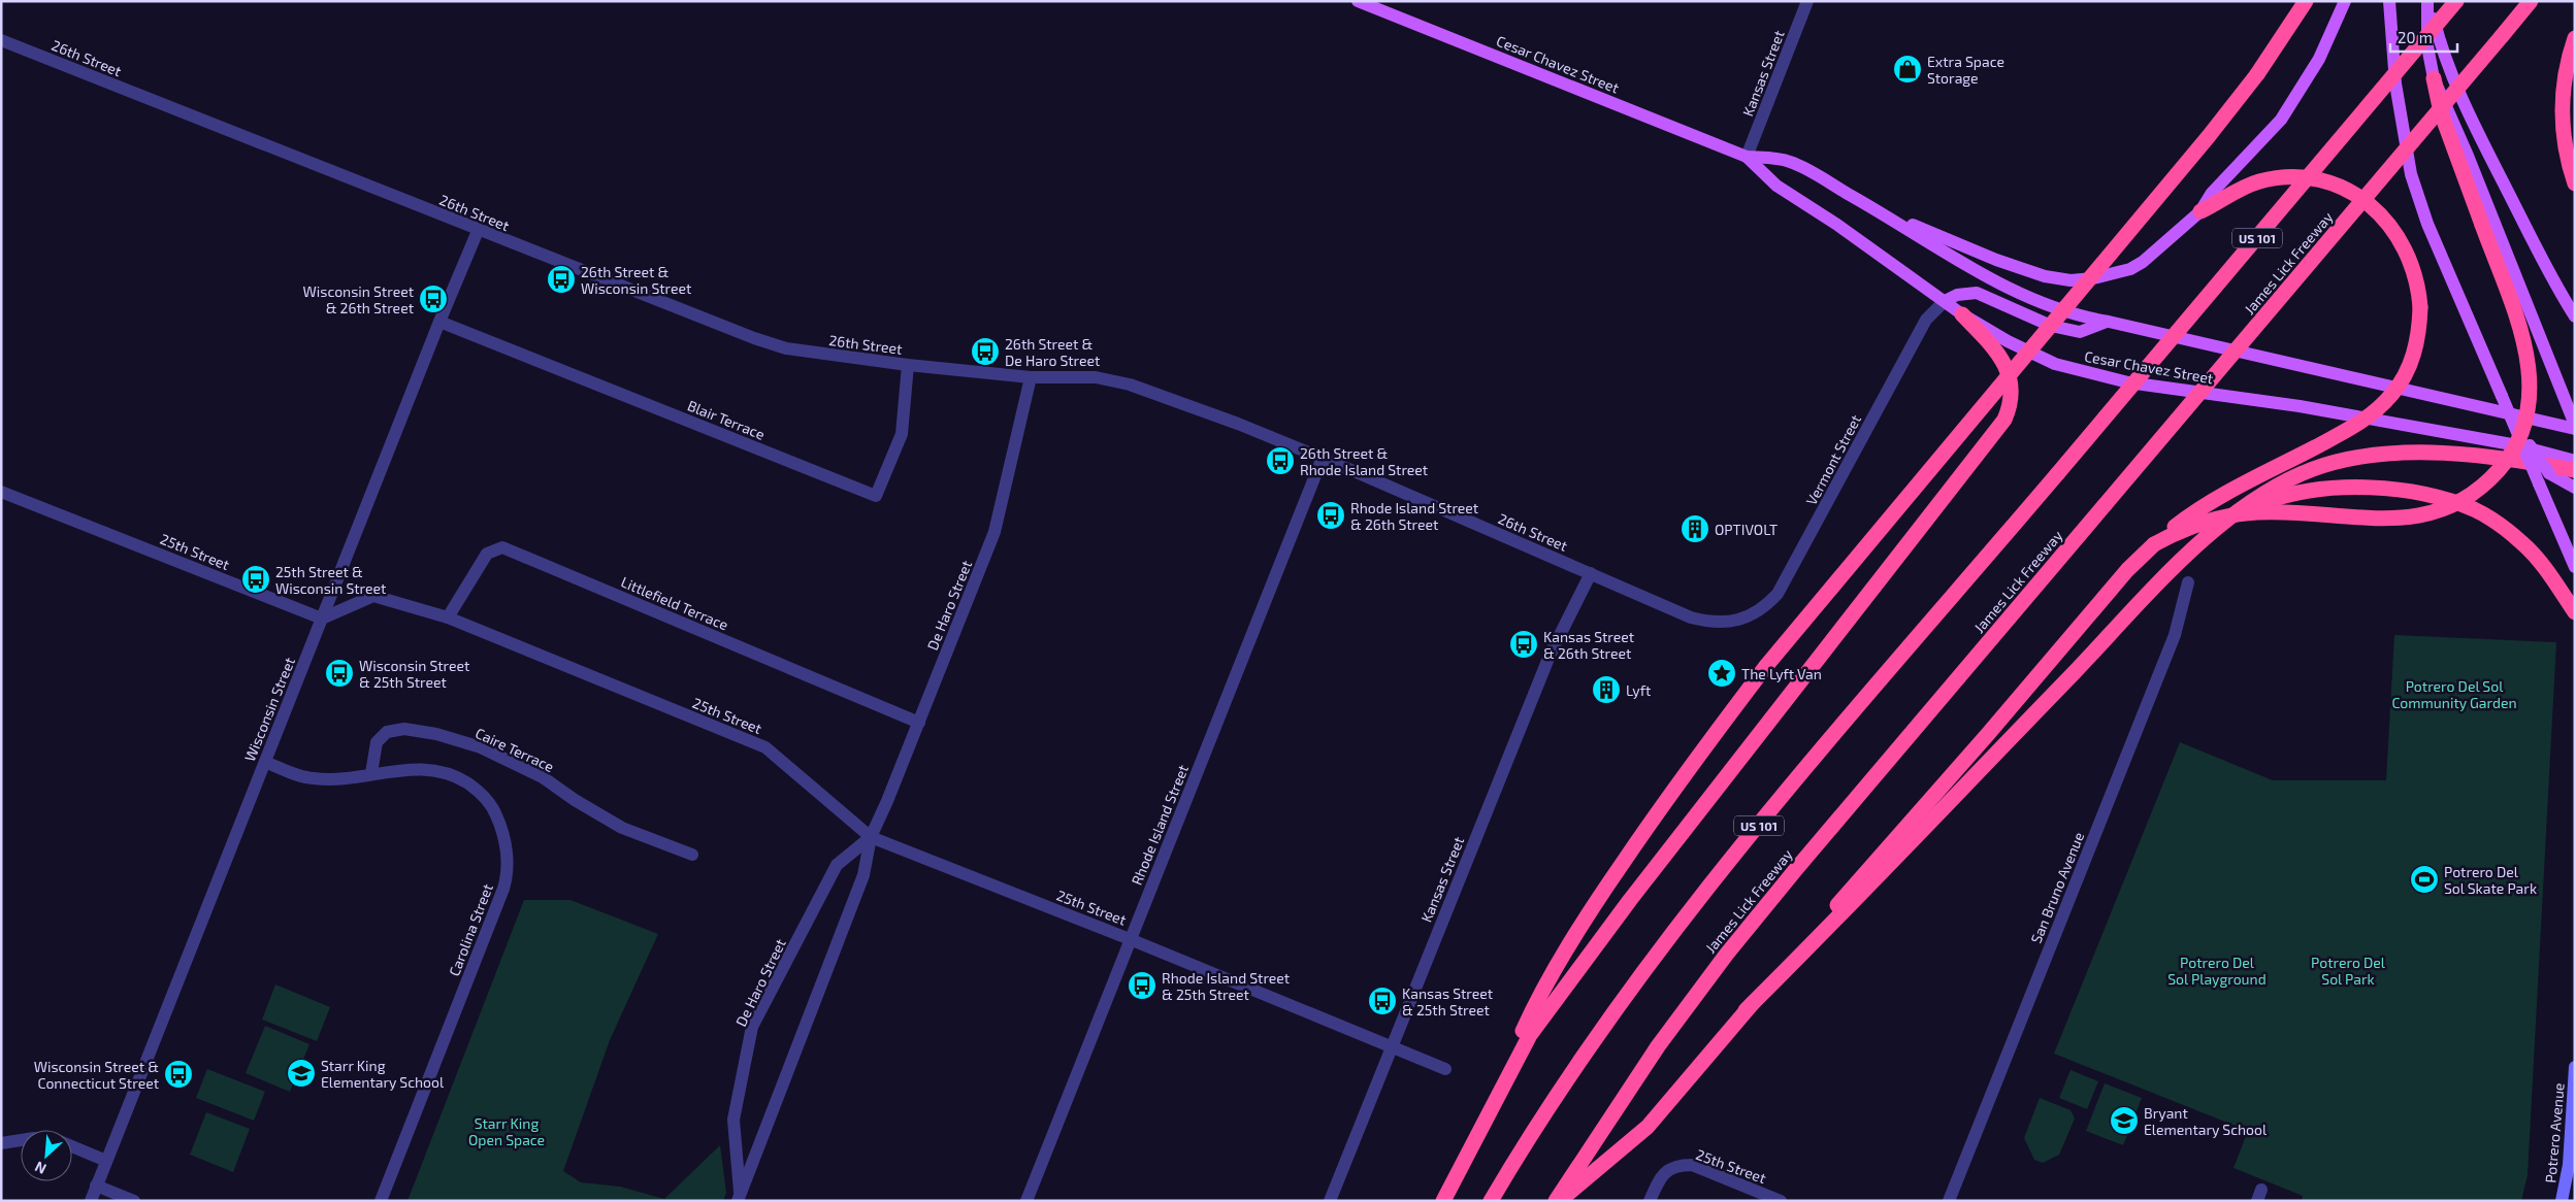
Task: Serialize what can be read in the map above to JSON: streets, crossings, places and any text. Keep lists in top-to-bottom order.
{
  "streets": {
    "highway": ["US 101", "James Lick Freeway"],
    "main road": ["Cesar Chavez Street", "Potrero Avenue"],
    "street": [
      "26th Street",
      "Kansas Street",
      "Blair Terrace",
      "Vermont Street",
      "25th Street",
      "Littlefield Terrace",
      "De Haro Street",
      "Wisconsin Street",
      "Caire Terrace",
      "Rhode Island Street",
      "San Bruno Avenue",
      "Carolina Street"
    ]
  },
  "crossings": [
    ["26th Street", "Kansas Street"],
    ["26th Street", "Blair Terrace"],
    ["26th Street", "Vermont Street"],
    ["26th Street", "De Haro Street"],
    ["26th Street", "Wisconsin Street"],
    ["26th Street", "Rhode Island Street"],
    ["Cesar Chavez Street", "Kansas Street"],
    ["Cesar Chavez Street", "Vermont Street"],
    ["Kansas Street", "25th Street"],
    ["Blair Terrace", "Wisconsin Street"],
    ["25th Street", "Littlefield Terrace"],
    ["25th Street", "De Haro Street"],
    ["25th Street", "Wisconsin Street"],
    ["25th Street", "Rhode Island Street"],
    ["Littlefield Terrace", "De Haro Street"],
    ["Wisconsin Street", "Carolina Street"],
    ["Caire Terrace", "Carolina Street"]
  ],
  "parks": [
    "Potrero Del Sol Community Garden",
    "Potrero Del Sol Playground",
    "Potrero Del Sol Park",
    "Starr King Open Space"
  ],
  "places": {
    "shop": ["Extra Space Storage"],
    "bus stop": [
      "26th Street & Wisconsin Street",
      "Wisconsin Street & 26th Street",
      "26th Street & De Haro Street",
      "26th Street & Rhode Island Street",
      "Rhode Island Street & 26th Street",
      "25th Street & Wisconsin Street",
      "Kansas Street & 26th Street",
      "Wisconsin Street & 25th Street",
      "Rhode Island Street & 25th Street",
      "Kansas Street & 25th Street",
      "Wisconsin Street & Connecticut Street"
    ],
    "building": ["OPTIVOLT", "Lyft"],
    "place": ["The Lyft Van"],
    "sports": ["Potrero Del Sol Skate Park"],
    "school or university": ["Starr King Elementary School", "Bryant Elementary School"]
  },
  "scale_bar": "20 m",
  "north": "bottom left"
}
